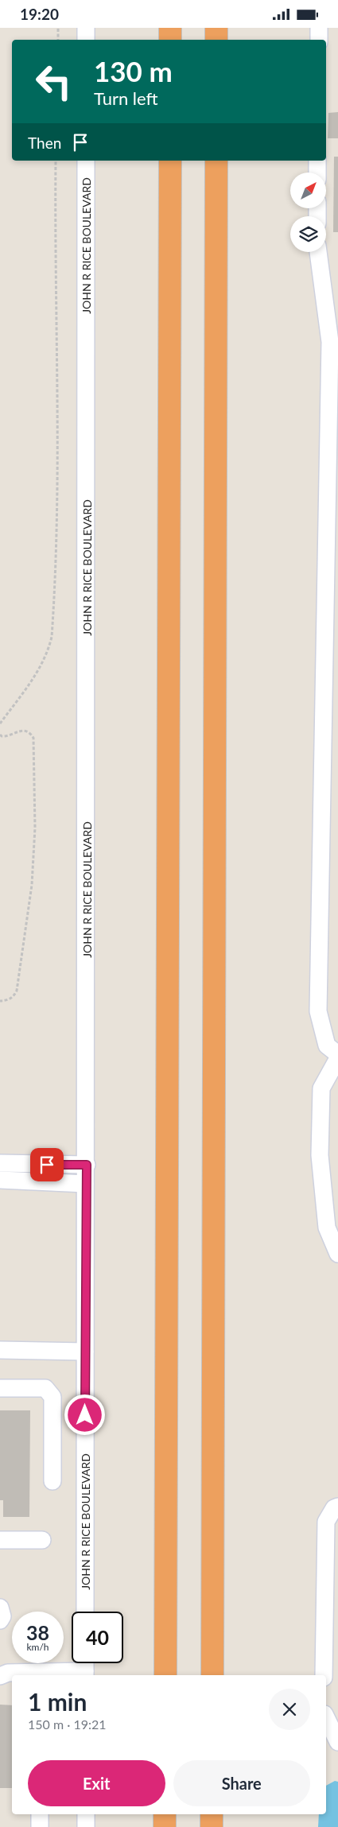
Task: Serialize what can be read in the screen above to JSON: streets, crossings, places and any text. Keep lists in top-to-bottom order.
{
  "streets": {
    "street": ["JOHN R RICE BOULEVARD"]
  },
  "north": "top right",
  "page": {
    "status": "19:20",
    "turn": ["130 m", "Turn left"],
    "then": "Then",
    "speed": "38 km/h",
    "limit": "40",
    "heading": ["1 min", "150 m · 19:21"],
    "buttons": ["Exit", "Share"]
  }
}
